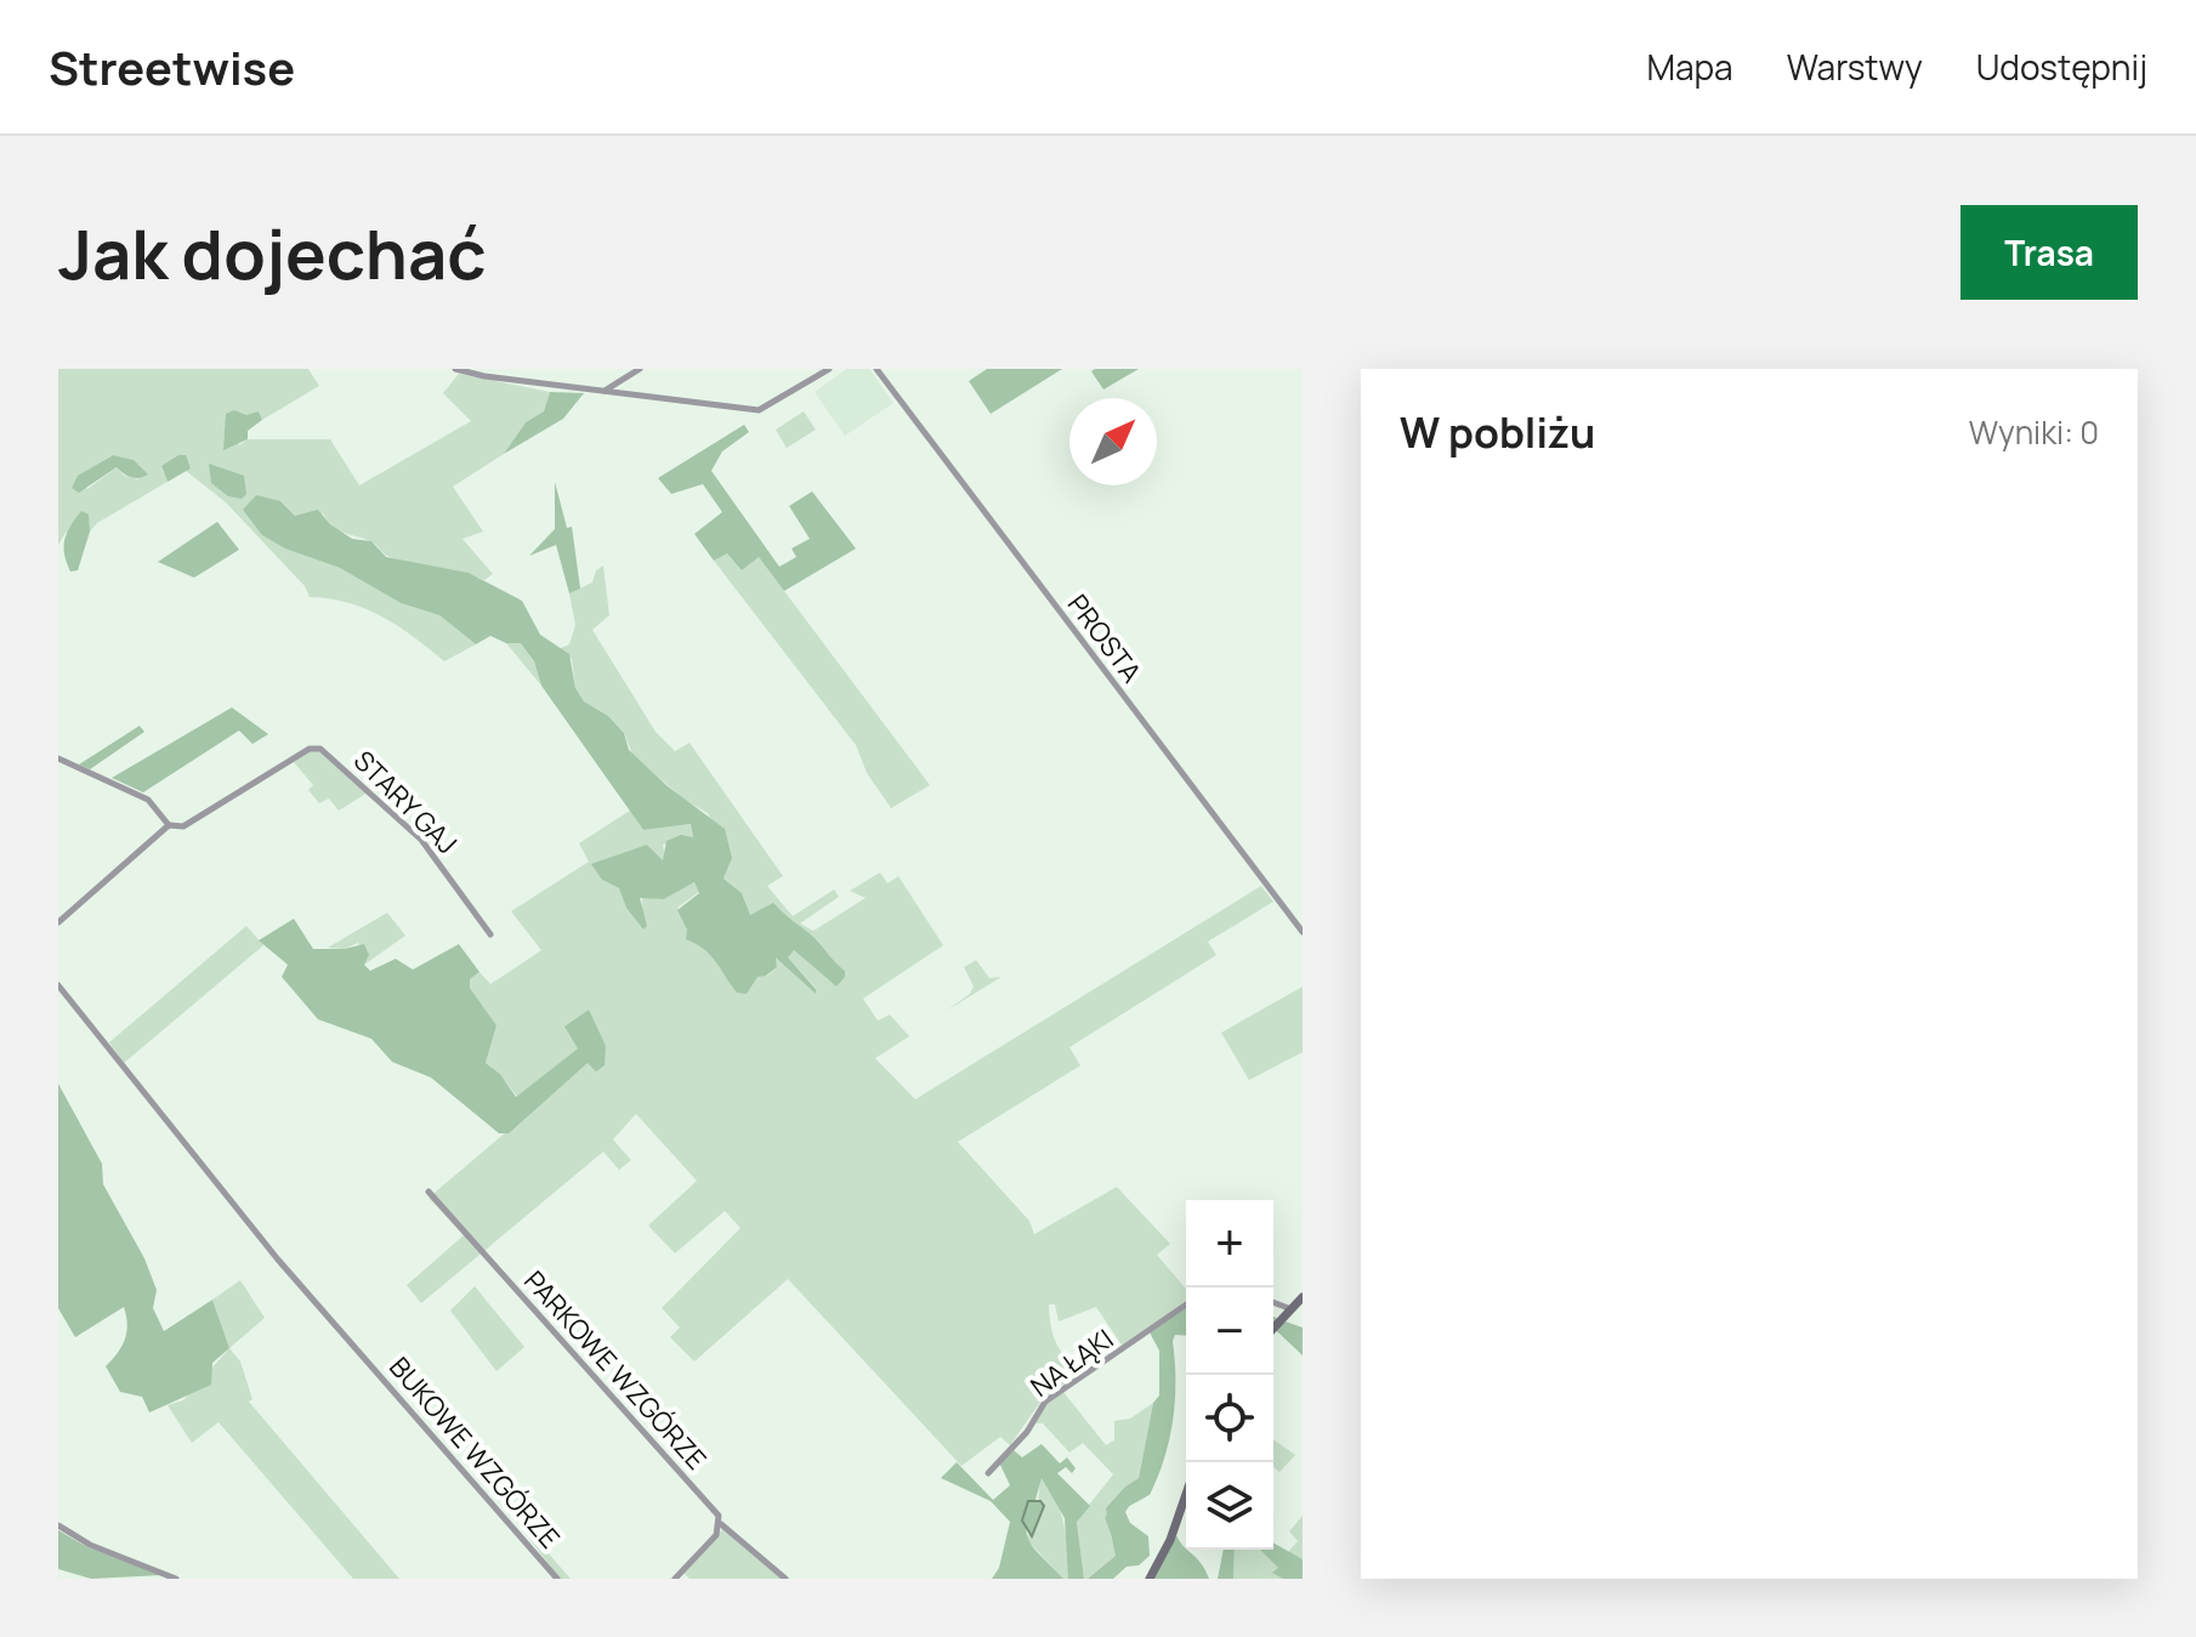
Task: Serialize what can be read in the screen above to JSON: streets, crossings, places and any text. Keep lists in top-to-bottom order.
{
  "streets": {
    "street": [
      "PROSTA",
      "STARY GAJ",
      "NA ŁĄKI",
      "PARKOWE WZGÓRZE",
      "BUKOWE WZGÓRZE"
    ]
  },
  "north": "top right",
  "page": {
    "header": "Streetwise",
    "nav": ["Mapa", "Warstwy", "Udostępnij"],
    "buttons": "Trasa",
    "title": "Jak dojechać",
    "heading": ["W pobliżu", "Wyniki: 0"],
    "map_buttons": ["+", "−"]
  }
}
